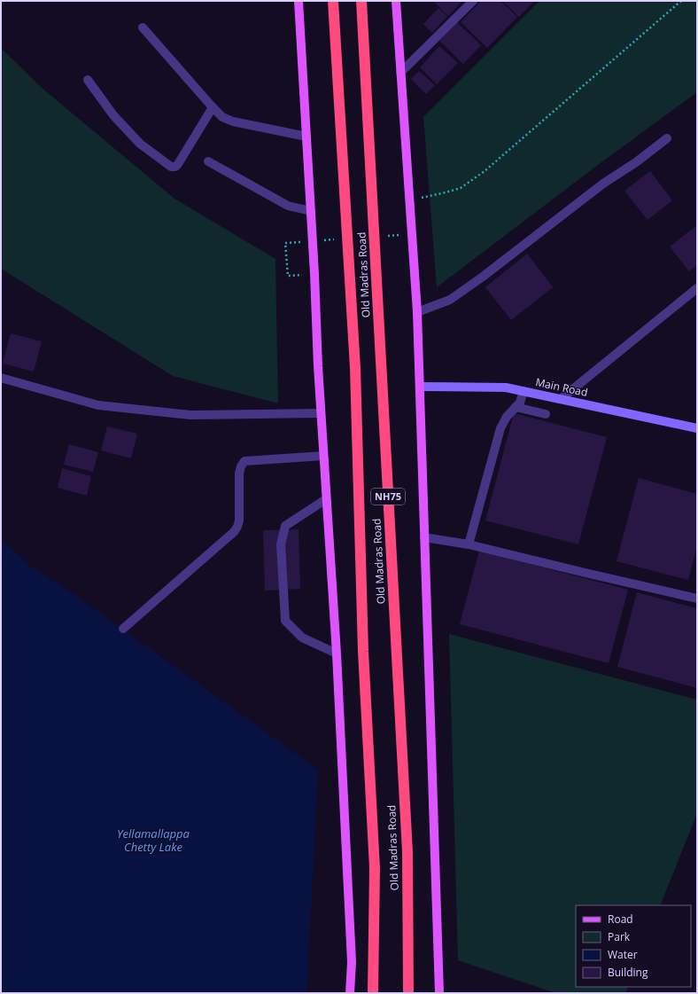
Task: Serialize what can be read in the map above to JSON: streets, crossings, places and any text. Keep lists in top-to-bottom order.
{
  "streets": {
    "highway": ["Old Madras Road", "NH75"],
    "street": ["Main Road"]
  },
  "water": ["Yellamallappa Chetty Lake"],
  "legend": [
    "Road",
    "Park",
    "Water",
    "Building"
  ]
}
